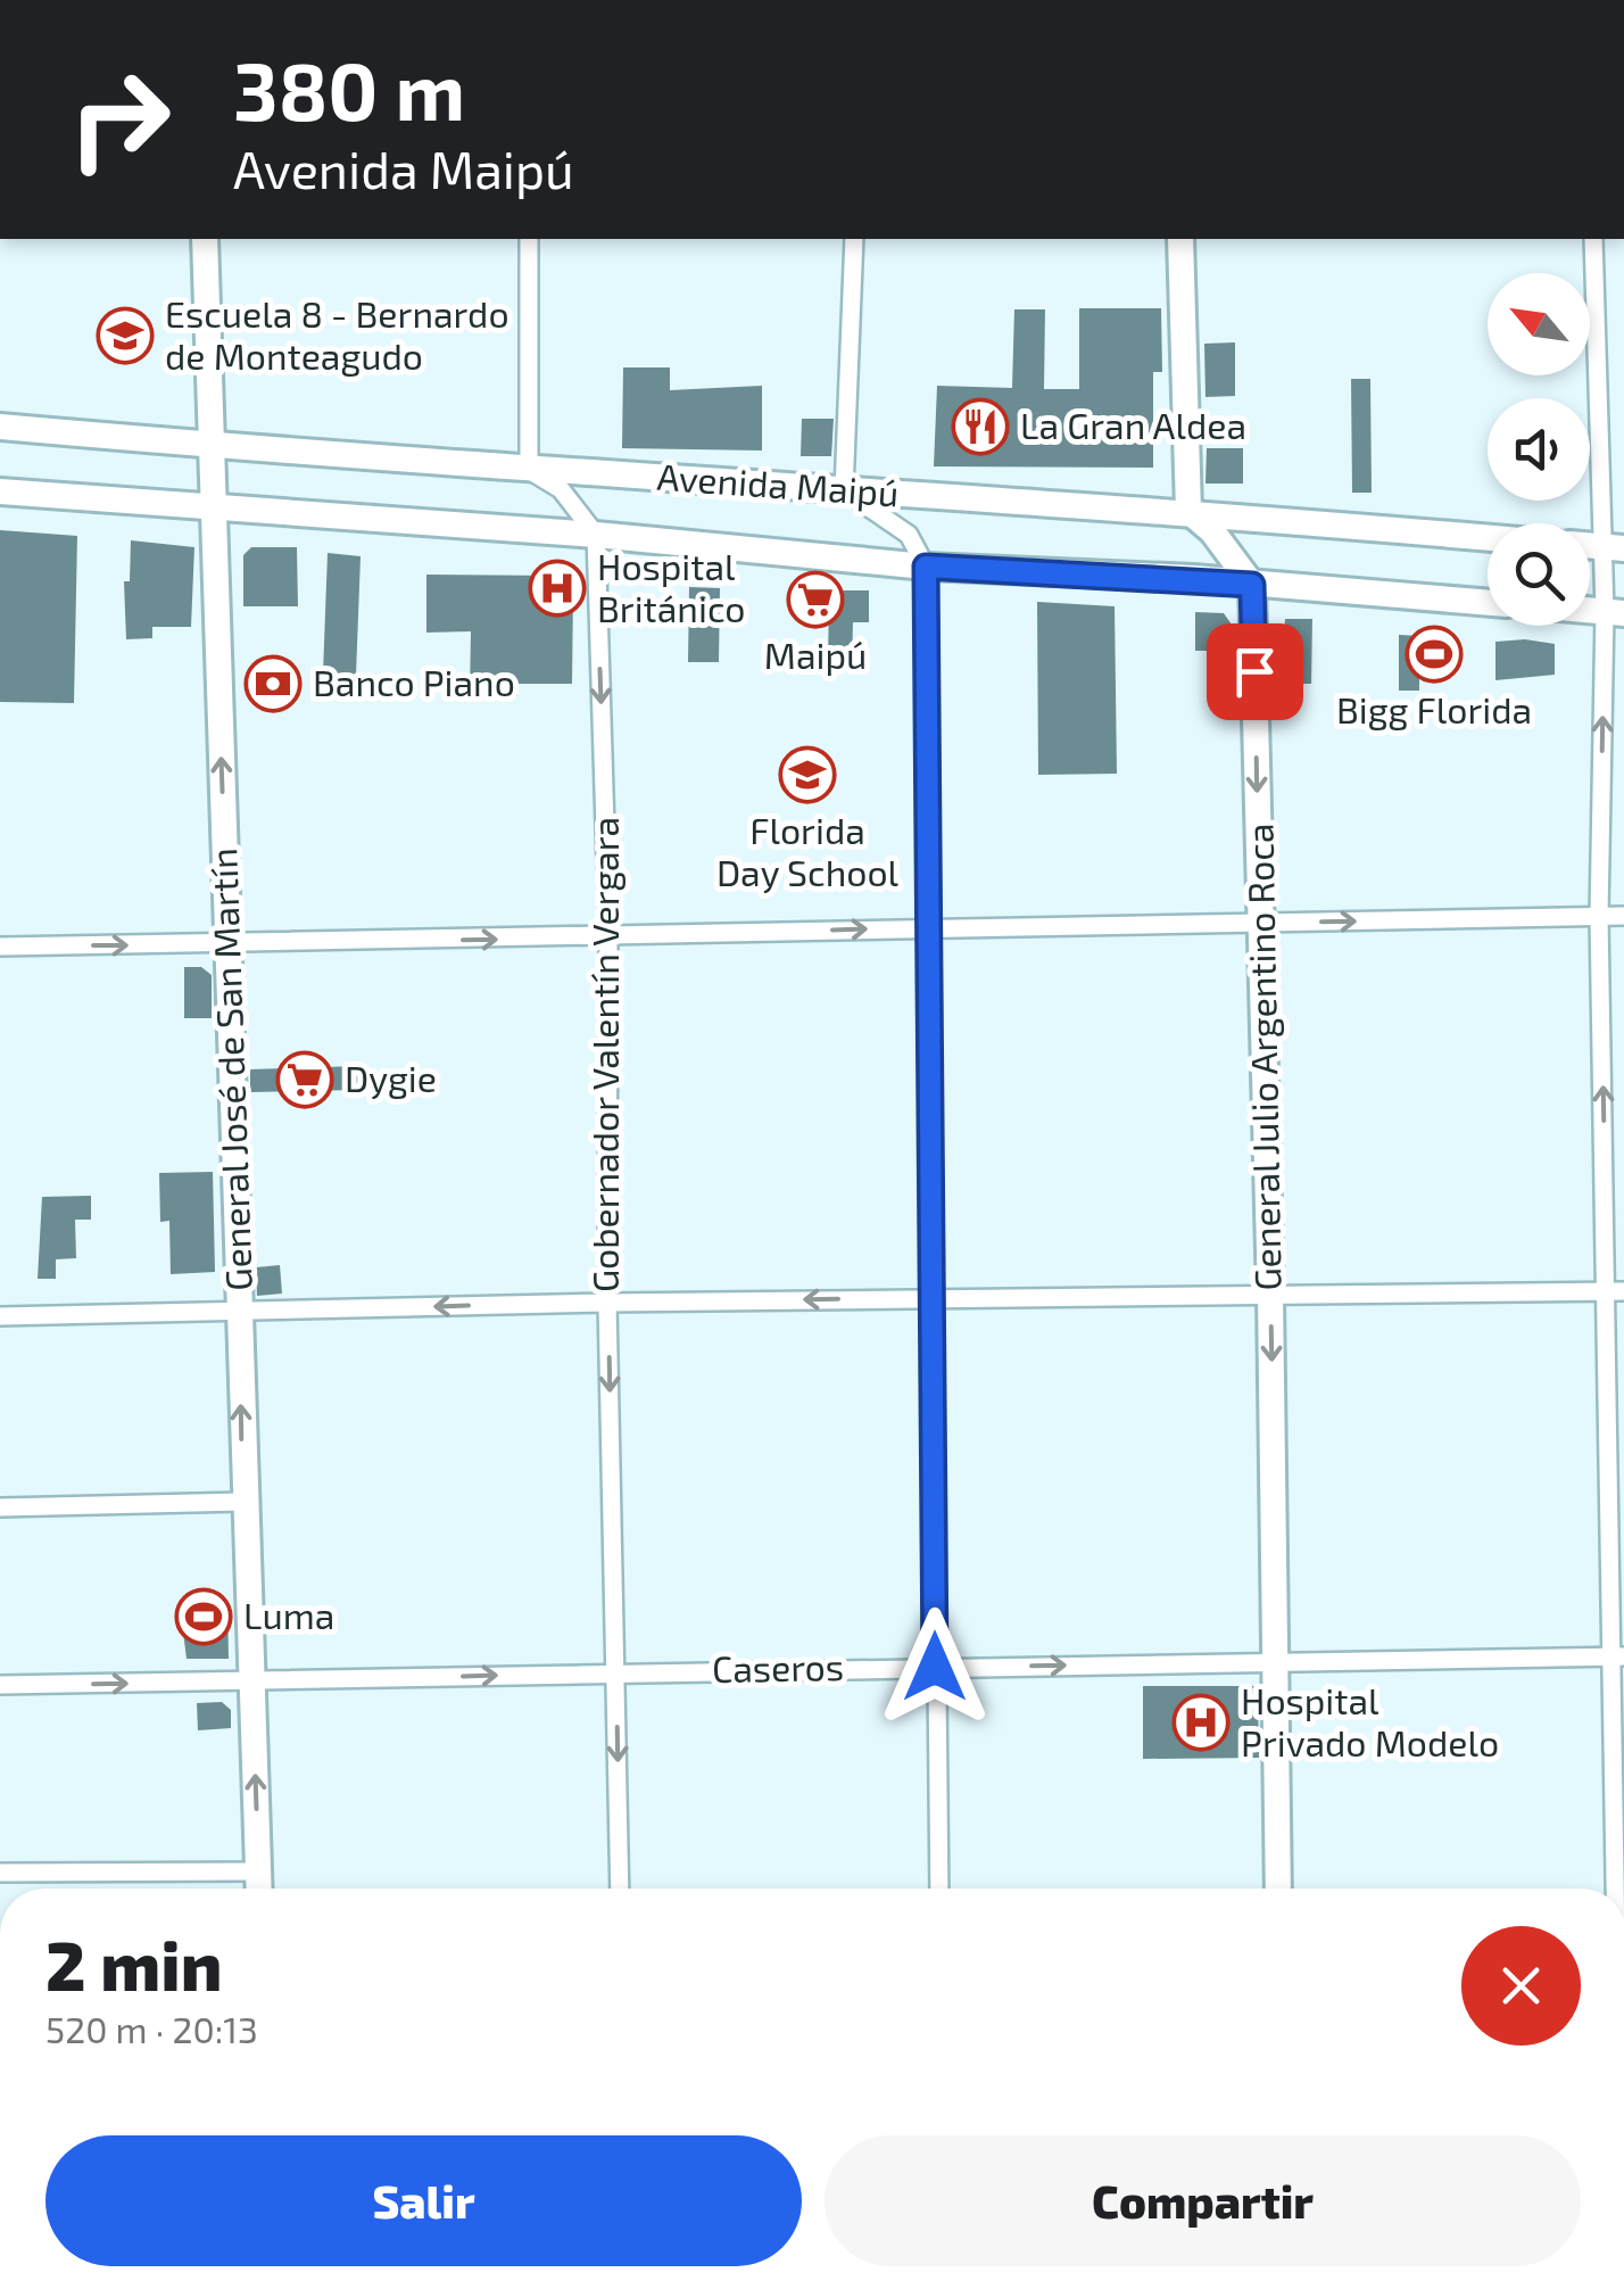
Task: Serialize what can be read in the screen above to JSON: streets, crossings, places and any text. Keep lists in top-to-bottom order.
{
  "streets": {
    "street": [
      "Avenida Maipú",
      "Gobernador Valentín Vergara",
      "General Julio Argentino Roca",
      "General José de San Martín",
      "Caseros"
    ]
  },
  "crossings": [
    ["Avenida Maipú", "Gobernador Valentín Vergara"],
    ["Avenida Maipú", "General Julio Argentino Roca"],
    ["Avenida Maipú", "General José de San Martín"],
    ["Gobernador Valentín Vergara", "Caseros"],
    ["General Julio Argentino Roca", "Caseros"],
    ["General José de San Martín", "Caseros"]
  ],
  "one_way": [
    "Gobernador Valentín Vergara",
    "General Julio Argentino Roca",
    "General José de San Martín",
    "Caseros"
  ],
  "places": {
    "school or university": ["Escuela 8 - Bernardo de Monteagudo", "Florida Day School"],
    "restaurant": ["La Gran Aldea"],
    "hospital": ["Hospital Británico", "Hospital Privado Modelo"],
    "supermarket": ["Maipú", "Dygie"],
    "sports": ["Bigg Florida", "Luma"],
    "bank": ["Banco Piano"]
  },
  "north": "top left",
  "page": {
    "turn": ["380 m", "Avenida Maipú"],
    "heading": ["2 min", "520 m · 20:13"],
    "buttons": ["Salir", "Compartir"]
  }
}
